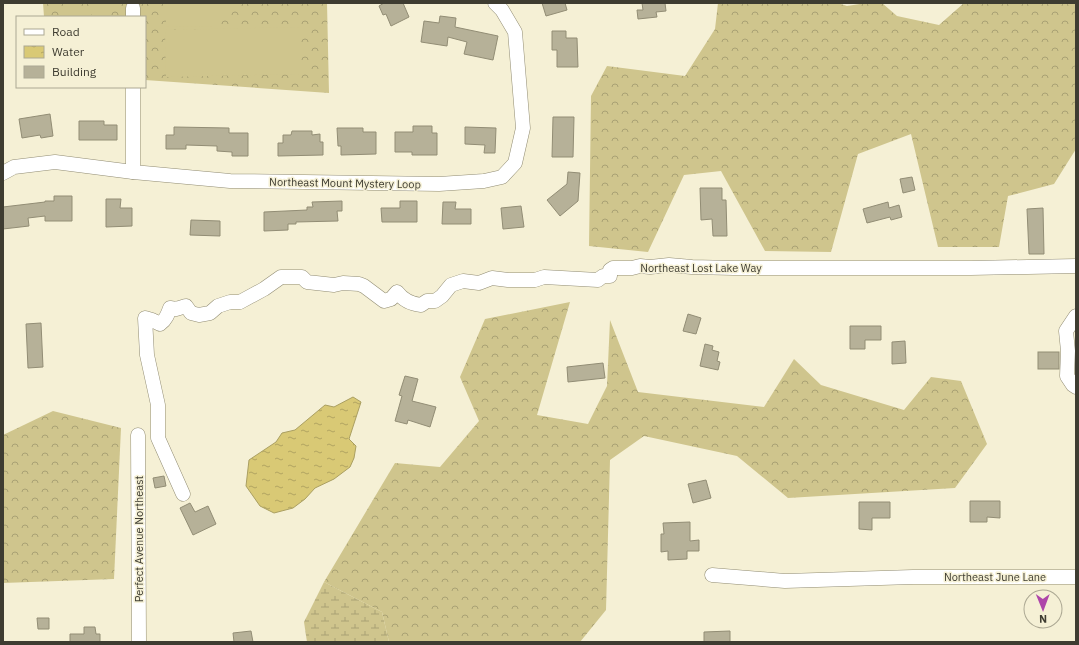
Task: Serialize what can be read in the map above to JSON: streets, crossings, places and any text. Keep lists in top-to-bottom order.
{
  "streets": {
    "street": [
      "Northeast Mount Mystery Loop",
      "Northeast Lost Lake Way",
      "Perfect Avenue Northeast",
      "Northeast June Lane"
    ]
  },
  "legend": ["Road", "Water", "Building"],
  "north": "bottom"
}
